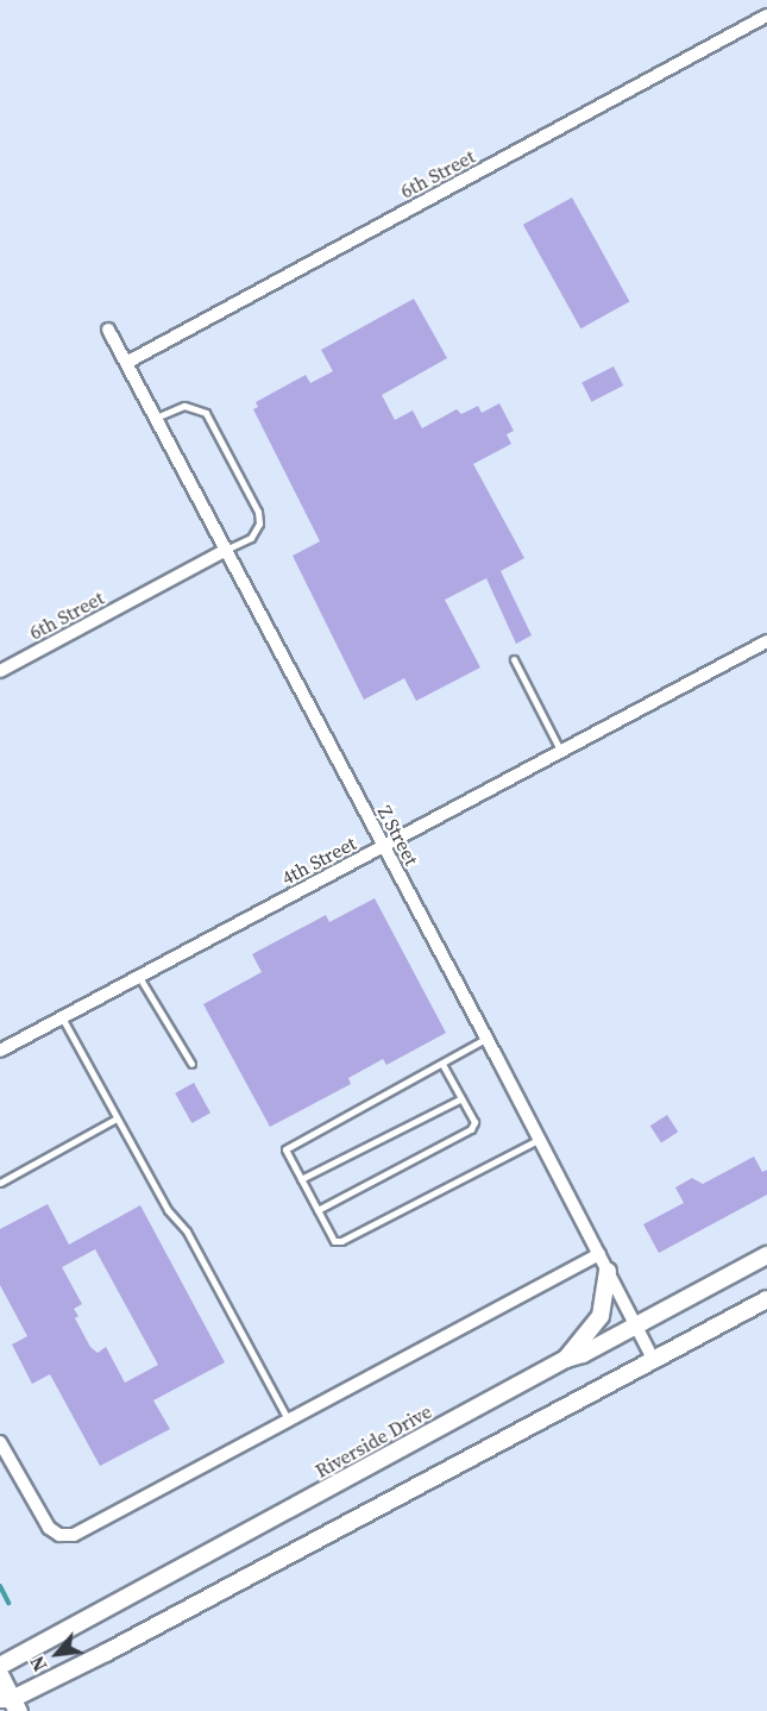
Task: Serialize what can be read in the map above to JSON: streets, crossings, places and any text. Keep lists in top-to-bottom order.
{
  "streets": {
    "street": [
      "6th Street",
      "Z Street",
      "4th Street",
      "Riverside Drive"
    ]
  },
  "crossings": [
    ["6th Street", "Z Street"],
    ["Z Street", "4th Street"],
    ["Z Street", "Riverside Drive"]
  ],
  "north": "bottom left"
}
